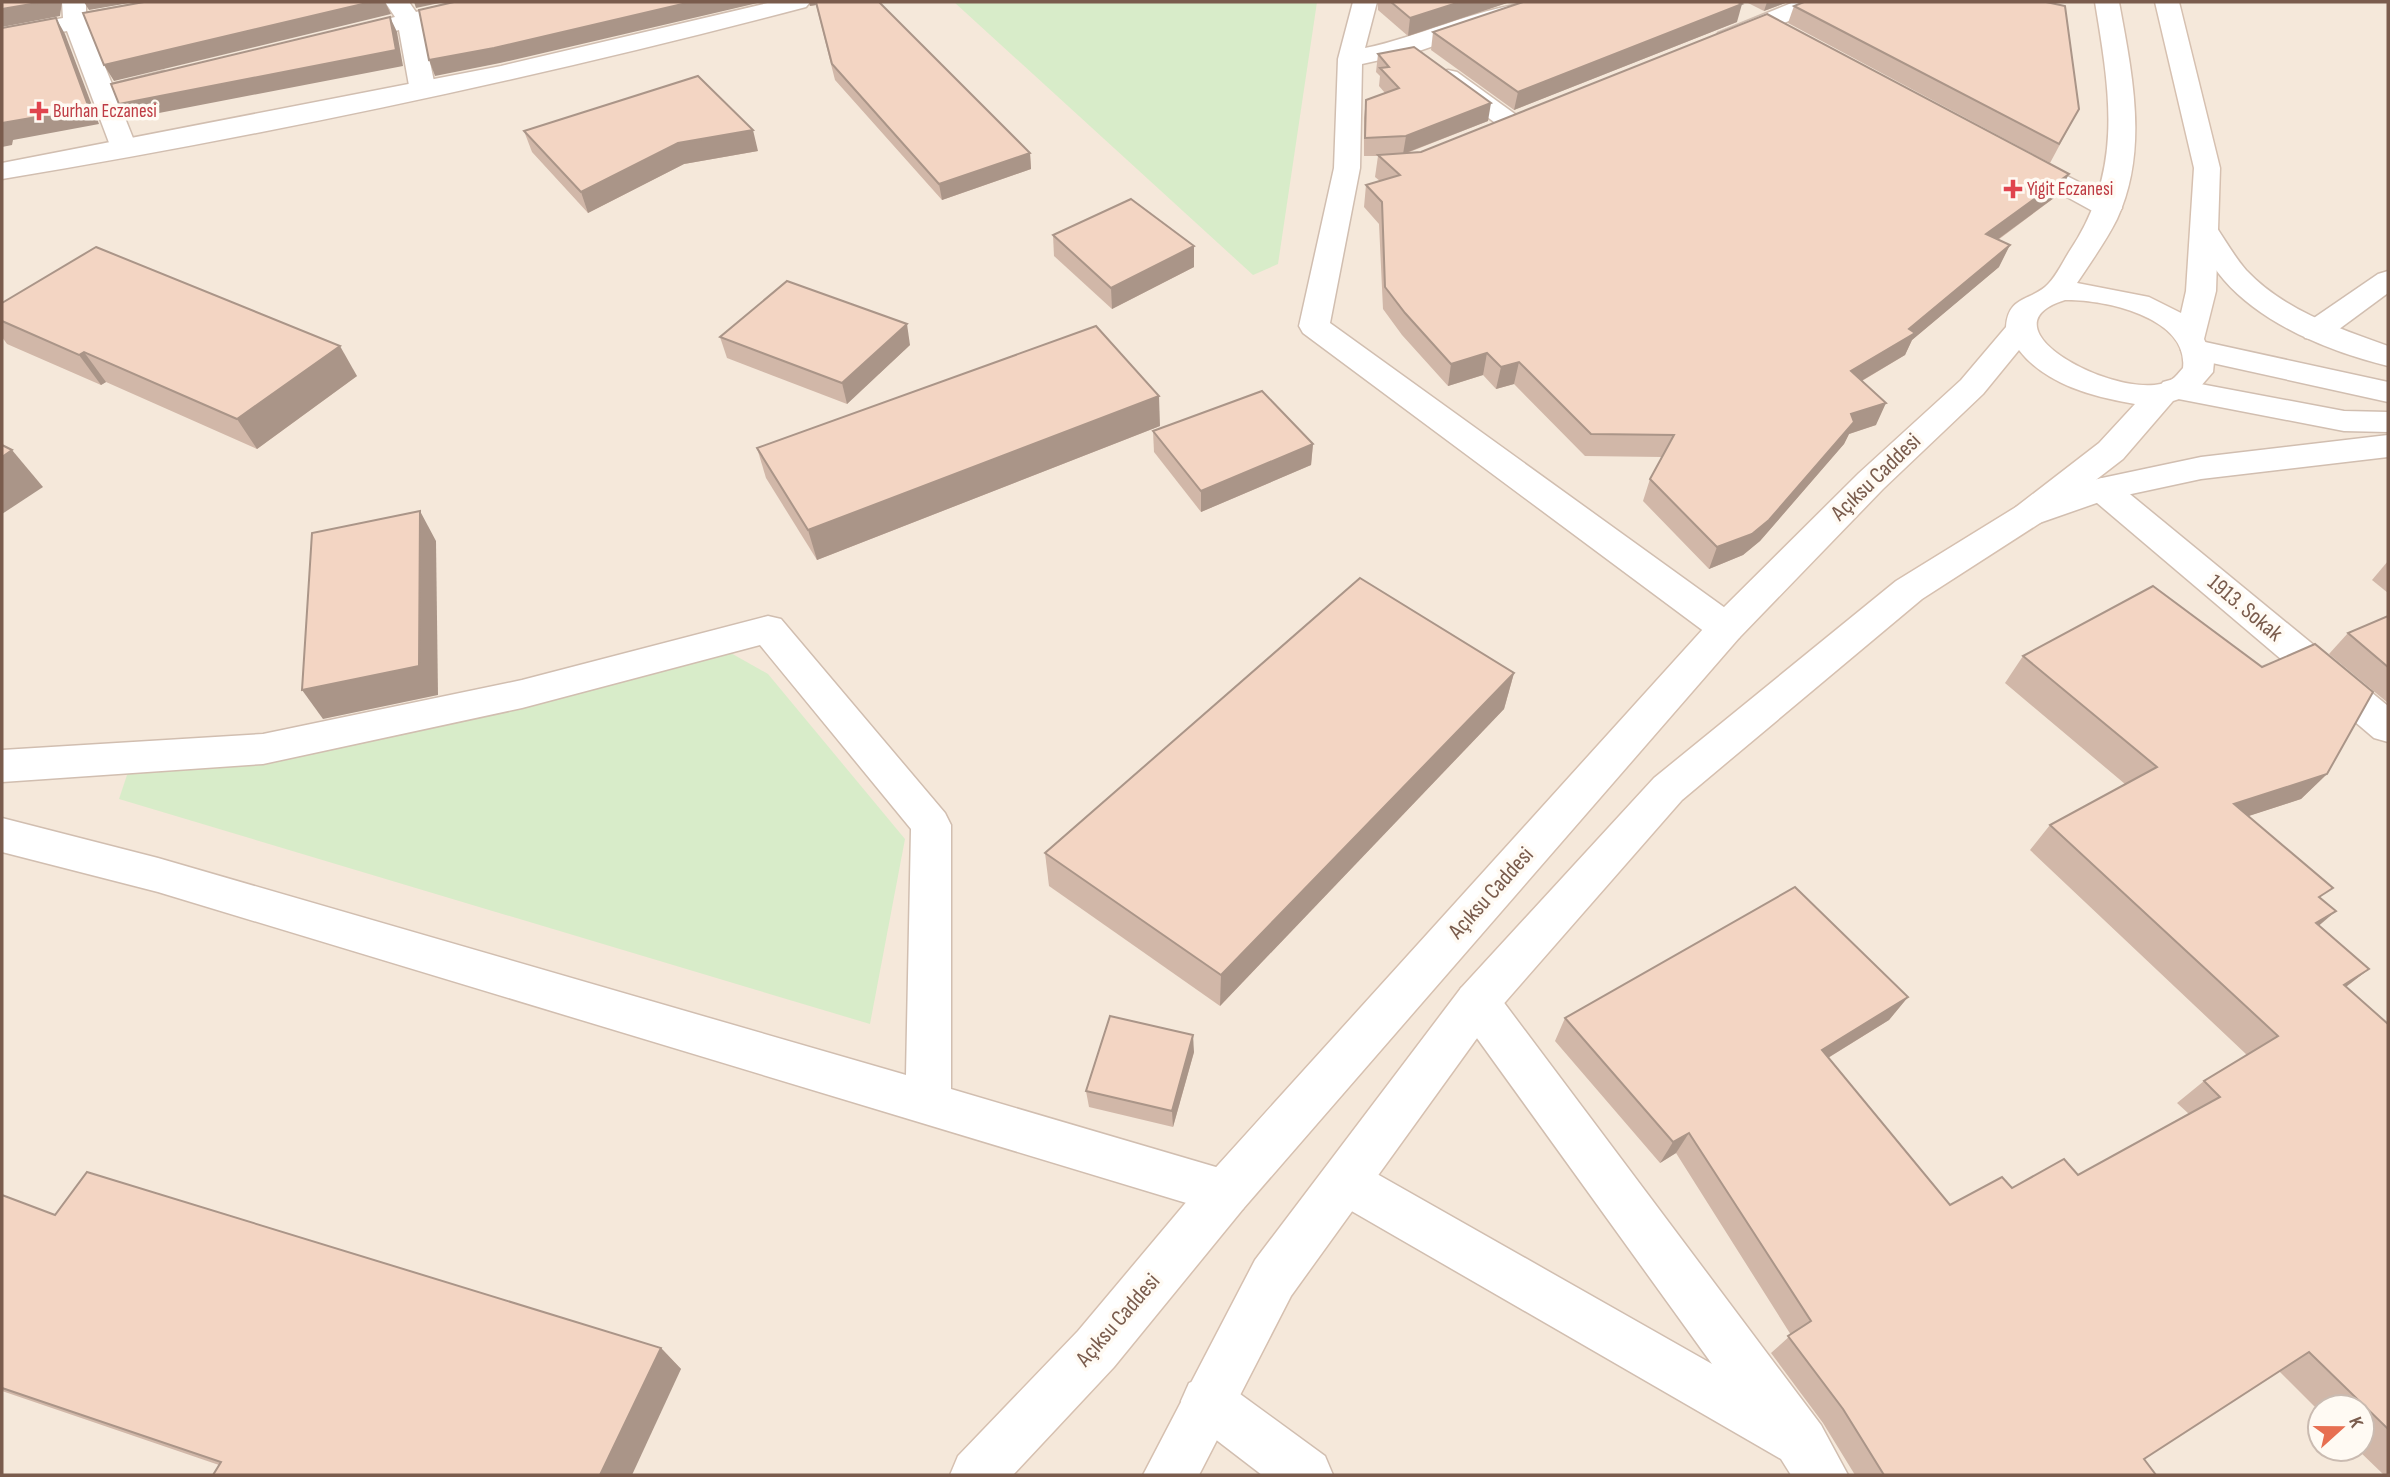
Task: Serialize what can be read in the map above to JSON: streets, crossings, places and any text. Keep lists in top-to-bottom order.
{
  "streets": {
    "street": ["Açıksu Caddesi", "1913. Sokak"]
  },
  "places": {
    "health": ["Burhan Eczanesi", "Yigit Eczanesi"]
  },
  "north": "right"
}
